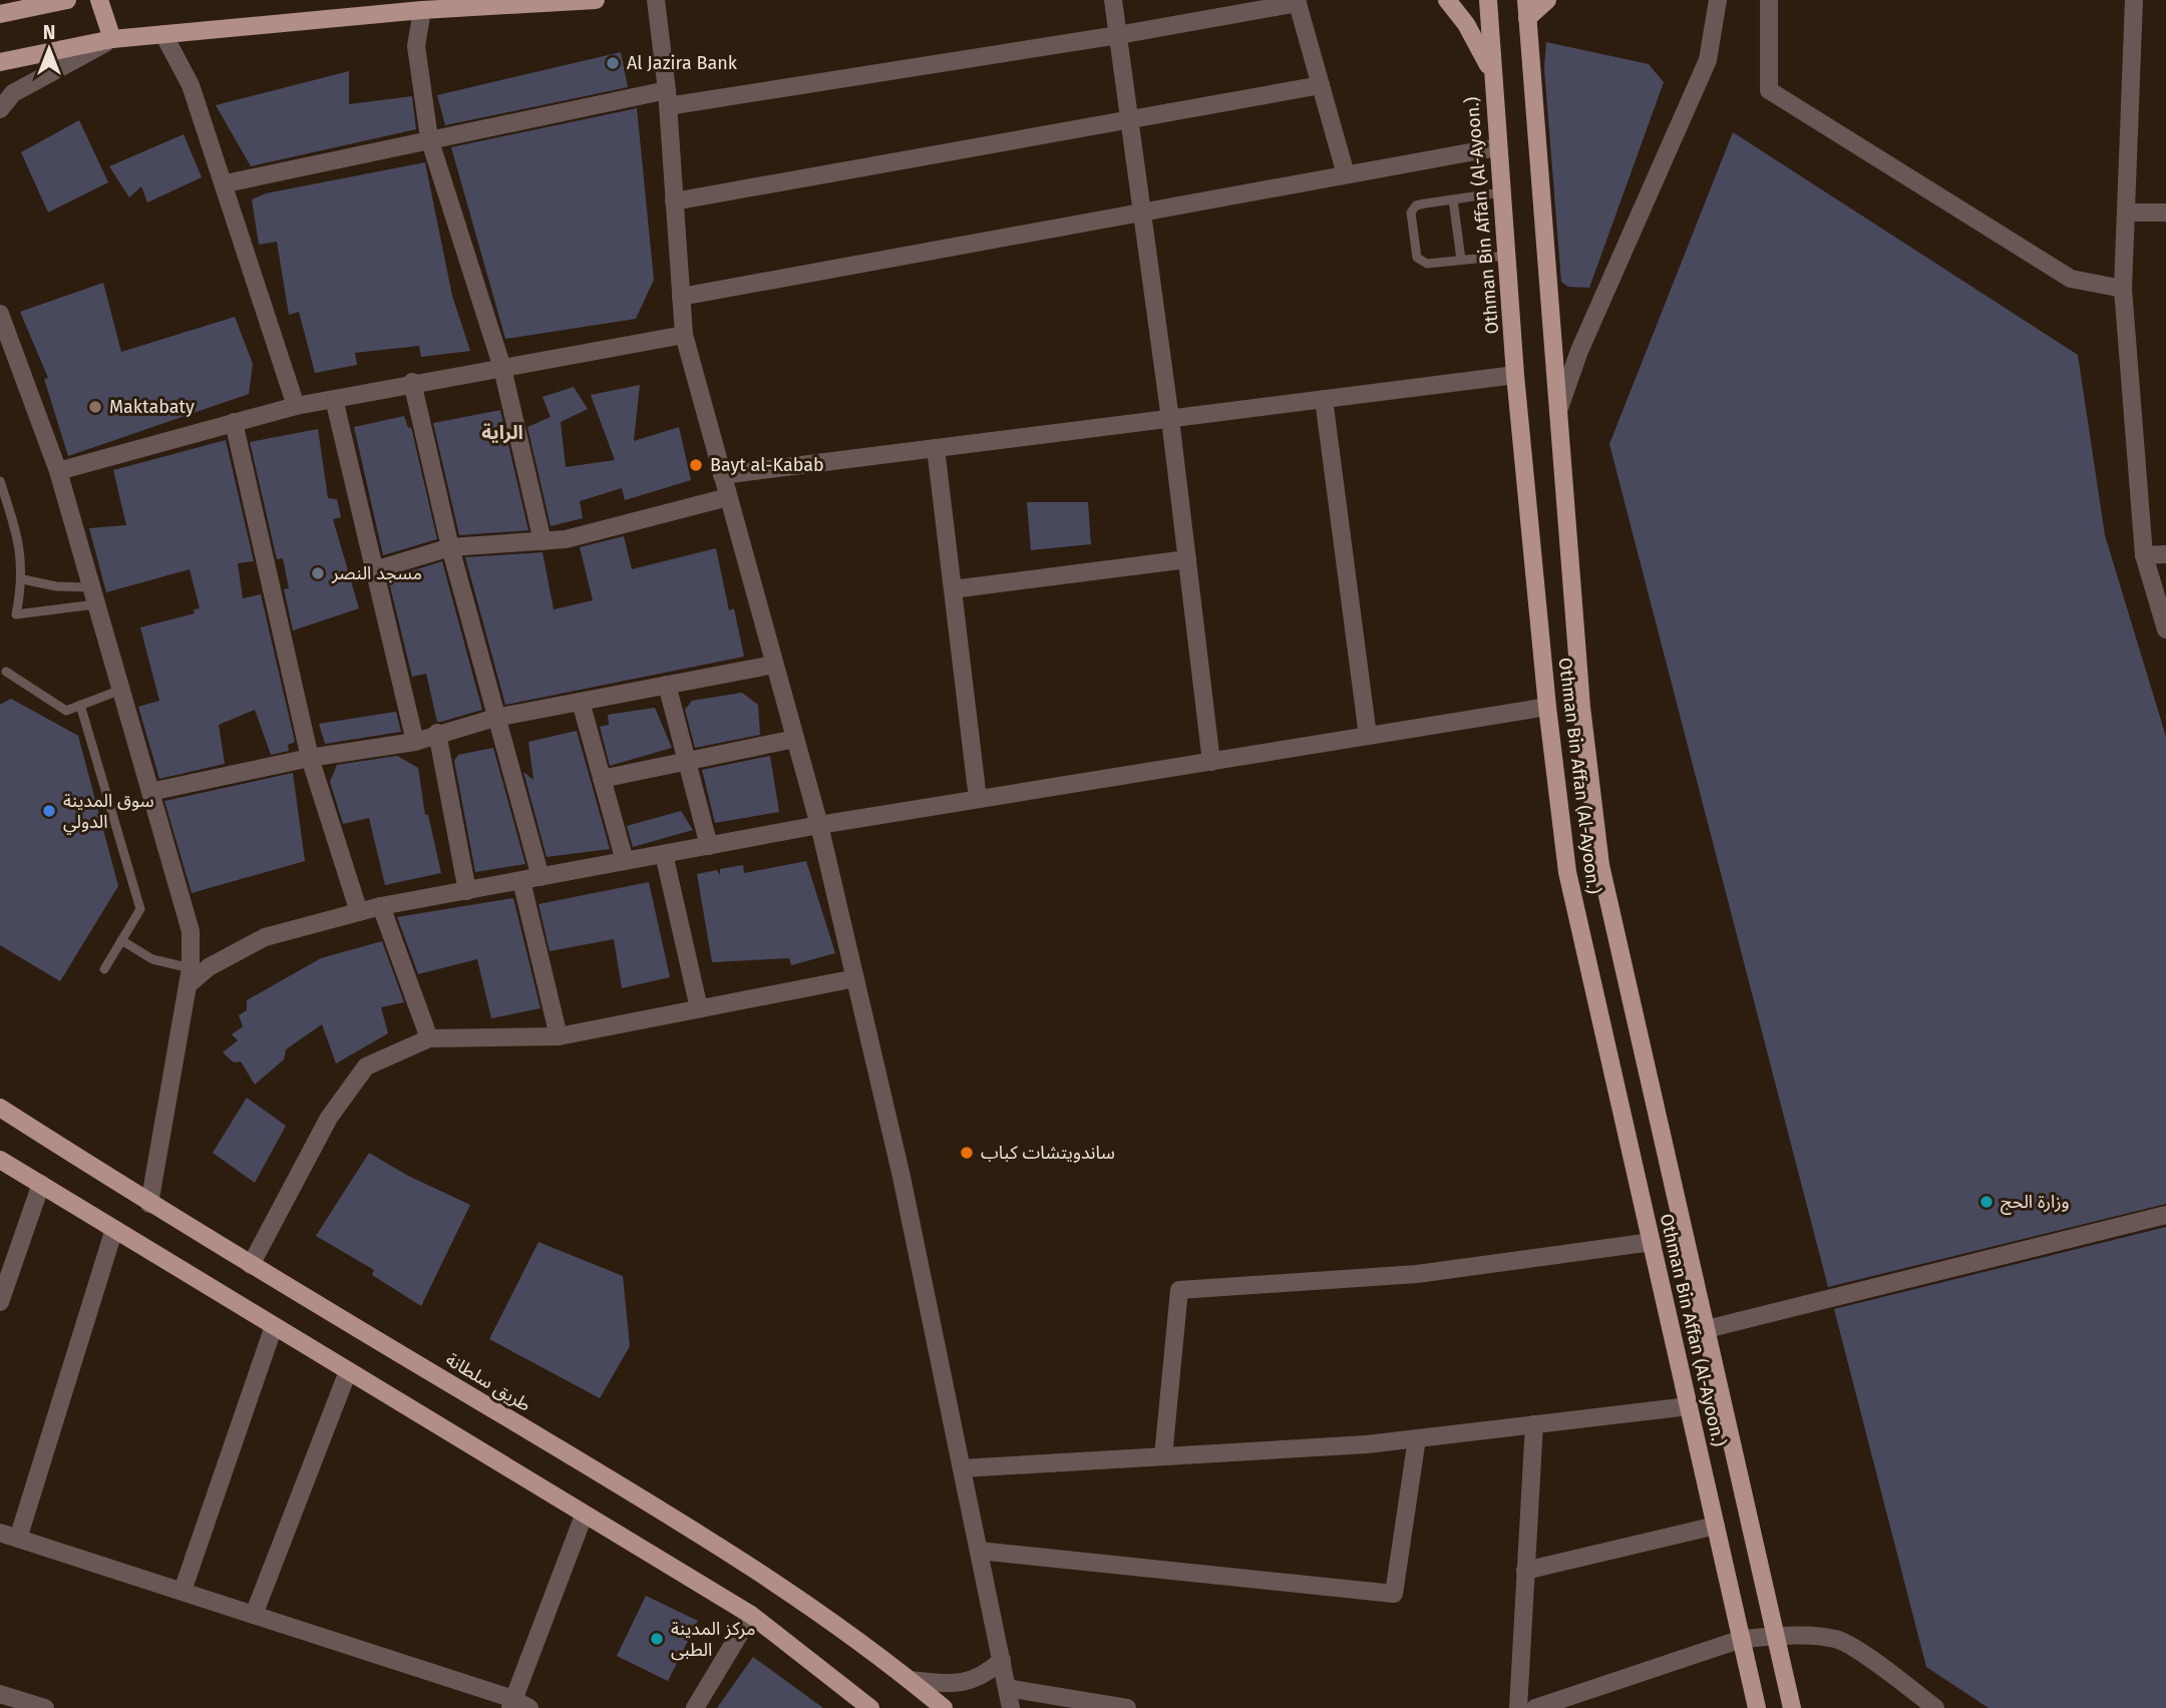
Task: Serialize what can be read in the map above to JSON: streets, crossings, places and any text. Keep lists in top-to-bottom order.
{
  "streets": {
    "main road": ["Othman Bin Affan (Al-Ayoon.)", "طريق سلطانة"]
  },
  "districts": ["الراية"],
  "places": [
    "Al Jazira Bank",
    "Maktabaty",
    "Bayt al-Kabab",
    "مسجد النصر",
    "سوق المدينة الدولي",
    "ساندويتشات كباب",
    "وزارة الحج",
    "مرکز المدینة الطبی"
  ],
  "north": "top"
}
